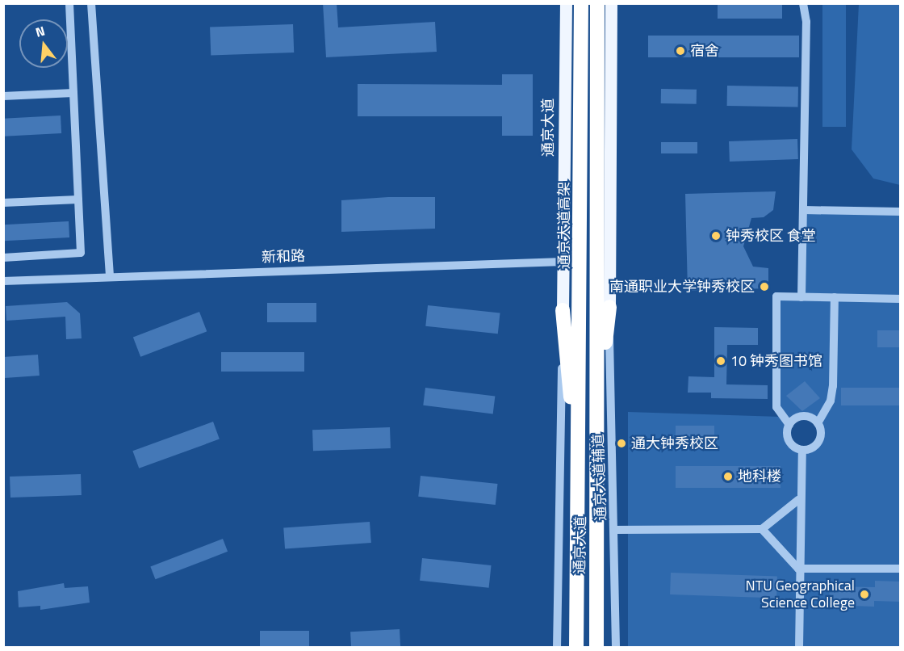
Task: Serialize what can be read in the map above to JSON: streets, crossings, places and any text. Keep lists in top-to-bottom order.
{
  "streets": {
    "highway": ["通京大道", "通京大道高架"],
    "street": ["新和路", "通京大道辅道"]
  },
  "crossings": [
    ["通京大道", "通京大道高架"],
    ["通京大道", "新和路"]
  ],
  "places": [
    "宿舍",
    "钟秀校区 食堂",
    "南通职业大学钟秀校区",
    "10 钟秀图书馆",
    "通大钟秀校区",
    "地科楼",
    "NTU Geographical Science College"
  ],
  "north": "top"
}
